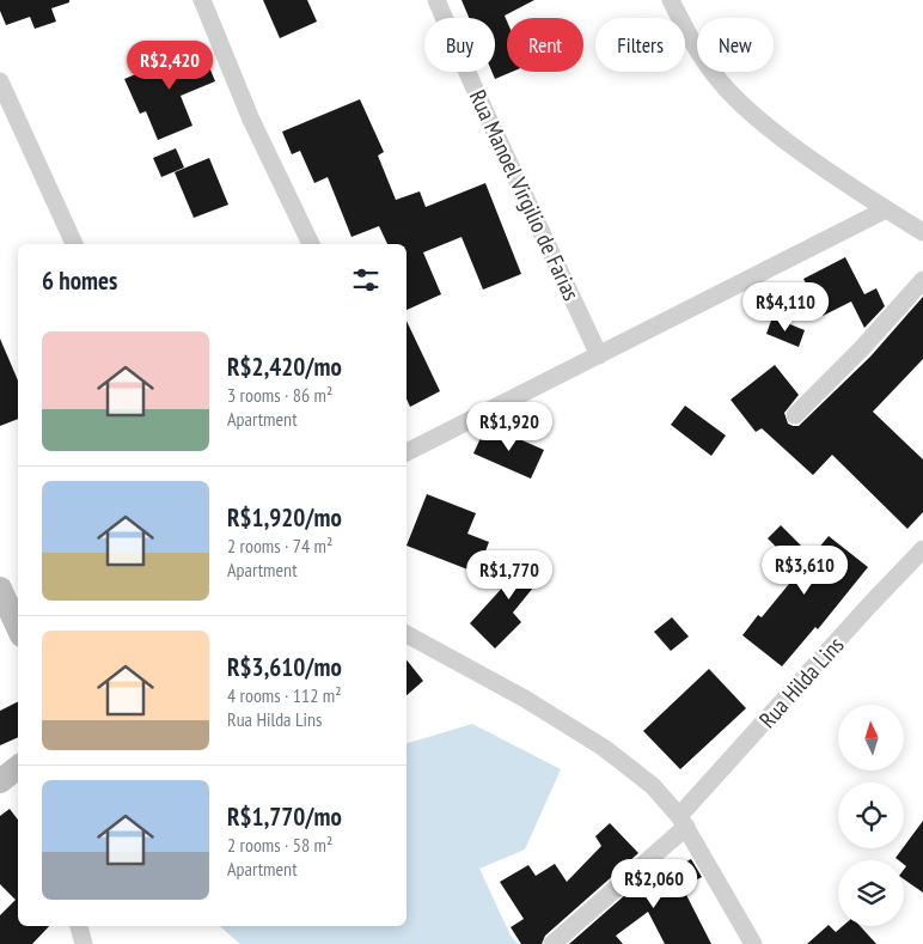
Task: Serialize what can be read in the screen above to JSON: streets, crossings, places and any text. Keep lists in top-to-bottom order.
{
  "streets": {
    "street": ["Rua Manoel Virgilio de Farias", "Rua Hilda Lins"]
  },
  "north": "top",
  "page": {
    "chip": [
      "Buy",
      "Rent",
      "Filters",
      "New"
    ],
    "price": [
      "R$2,420",
      "R$4,110",
      "R$1,920",
      "R$3,610",
      "R$1,770",
      "R$2,060"
    ],
    "heading": "6 homes",
    "list": [
      {
        "name": "R$2,420/mo",
        "note": "3 rooms · 86 m² · Apartment"
      },
      {
        "name": "R$1,920/mo",
        "note": "2 rooms · 74 m² · Apartment"
      },
      {
        "name": "R$3,610/mo",
        "note": "4 rooms · 112 m² · Rua Hilda Lins"
      },
      {
        "name": "R$1,770/mo",
        "note": "2 rooms · 58 m² · Apartment"
      }
    ]
  }
}
